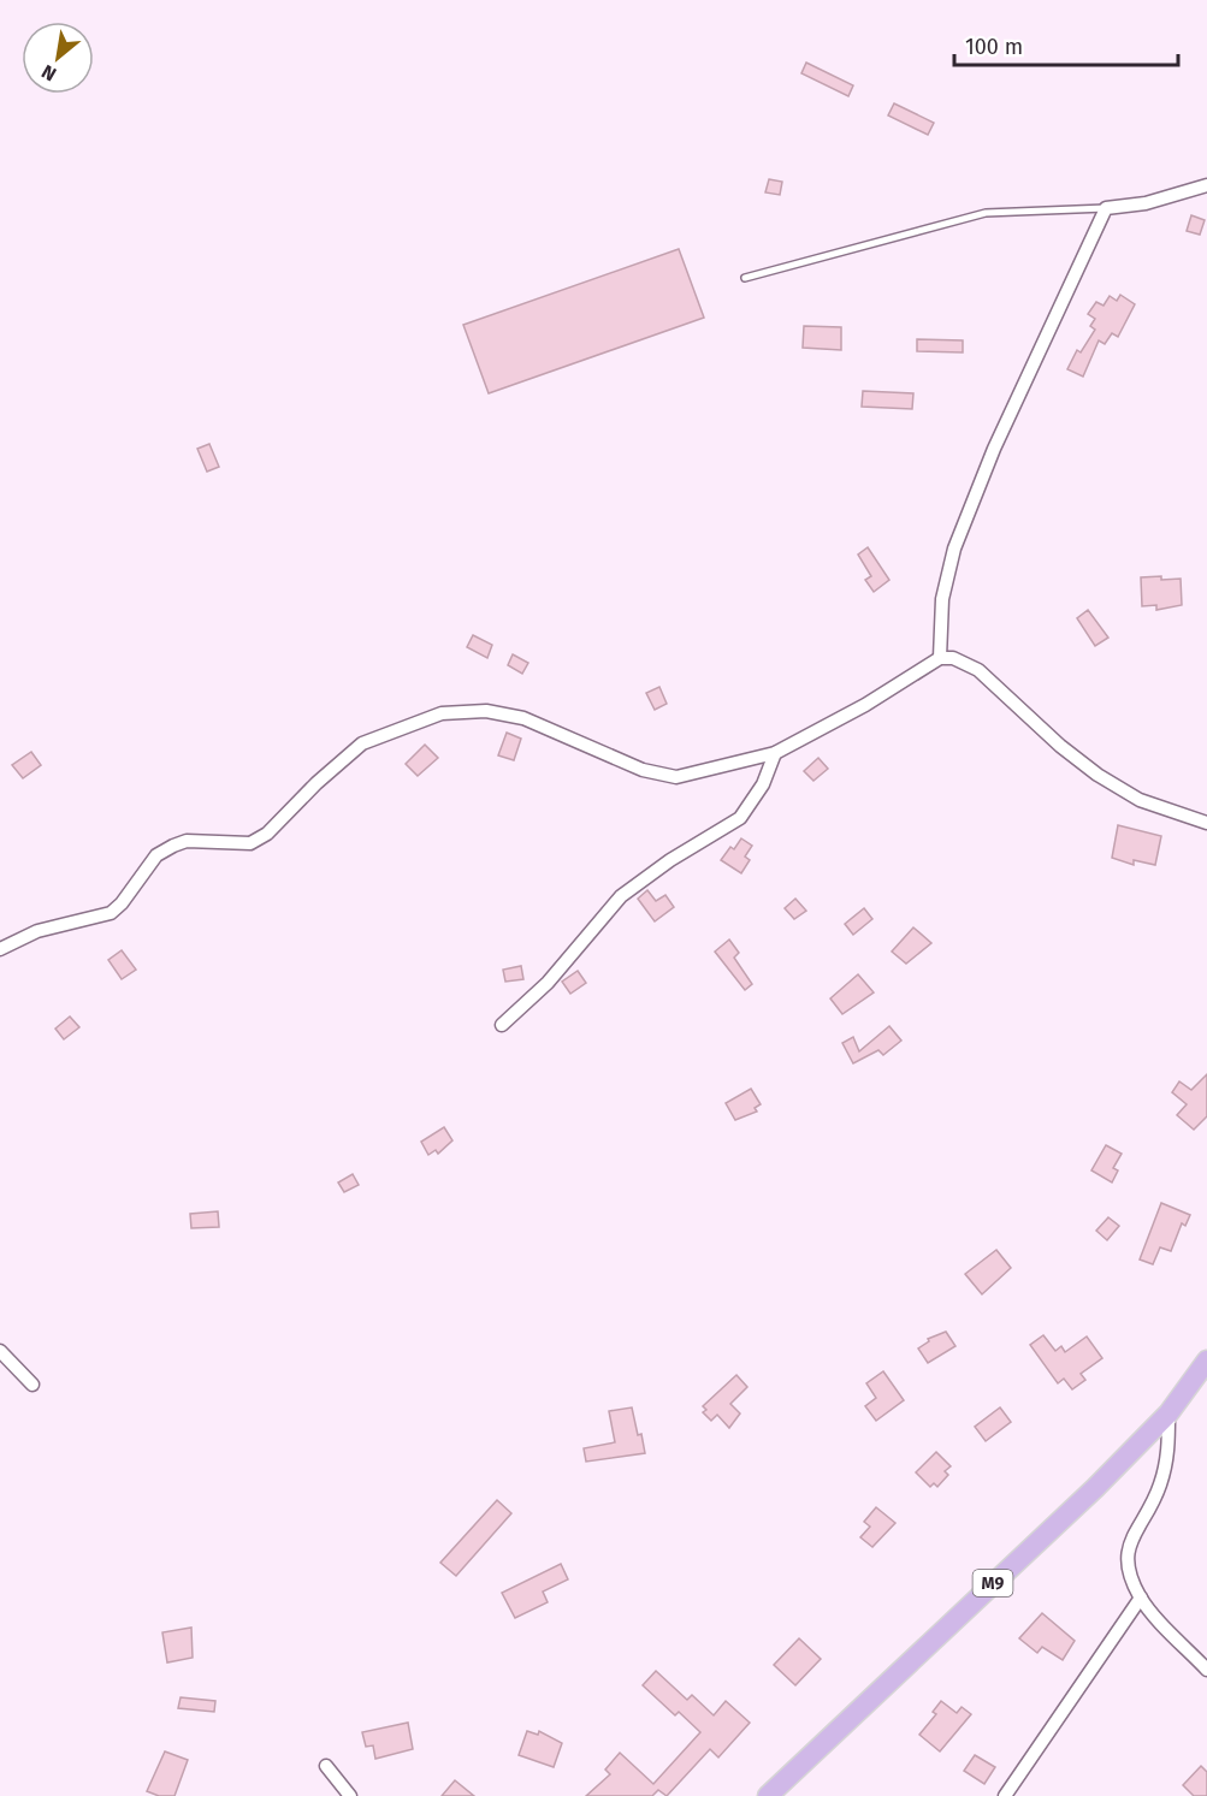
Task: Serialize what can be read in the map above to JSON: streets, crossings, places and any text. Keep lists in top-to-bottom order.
{
  "streets": {
    "main road": ["M9"]
  },
  "scale_bar": "100 m",
  "north": "bottom left"
}
